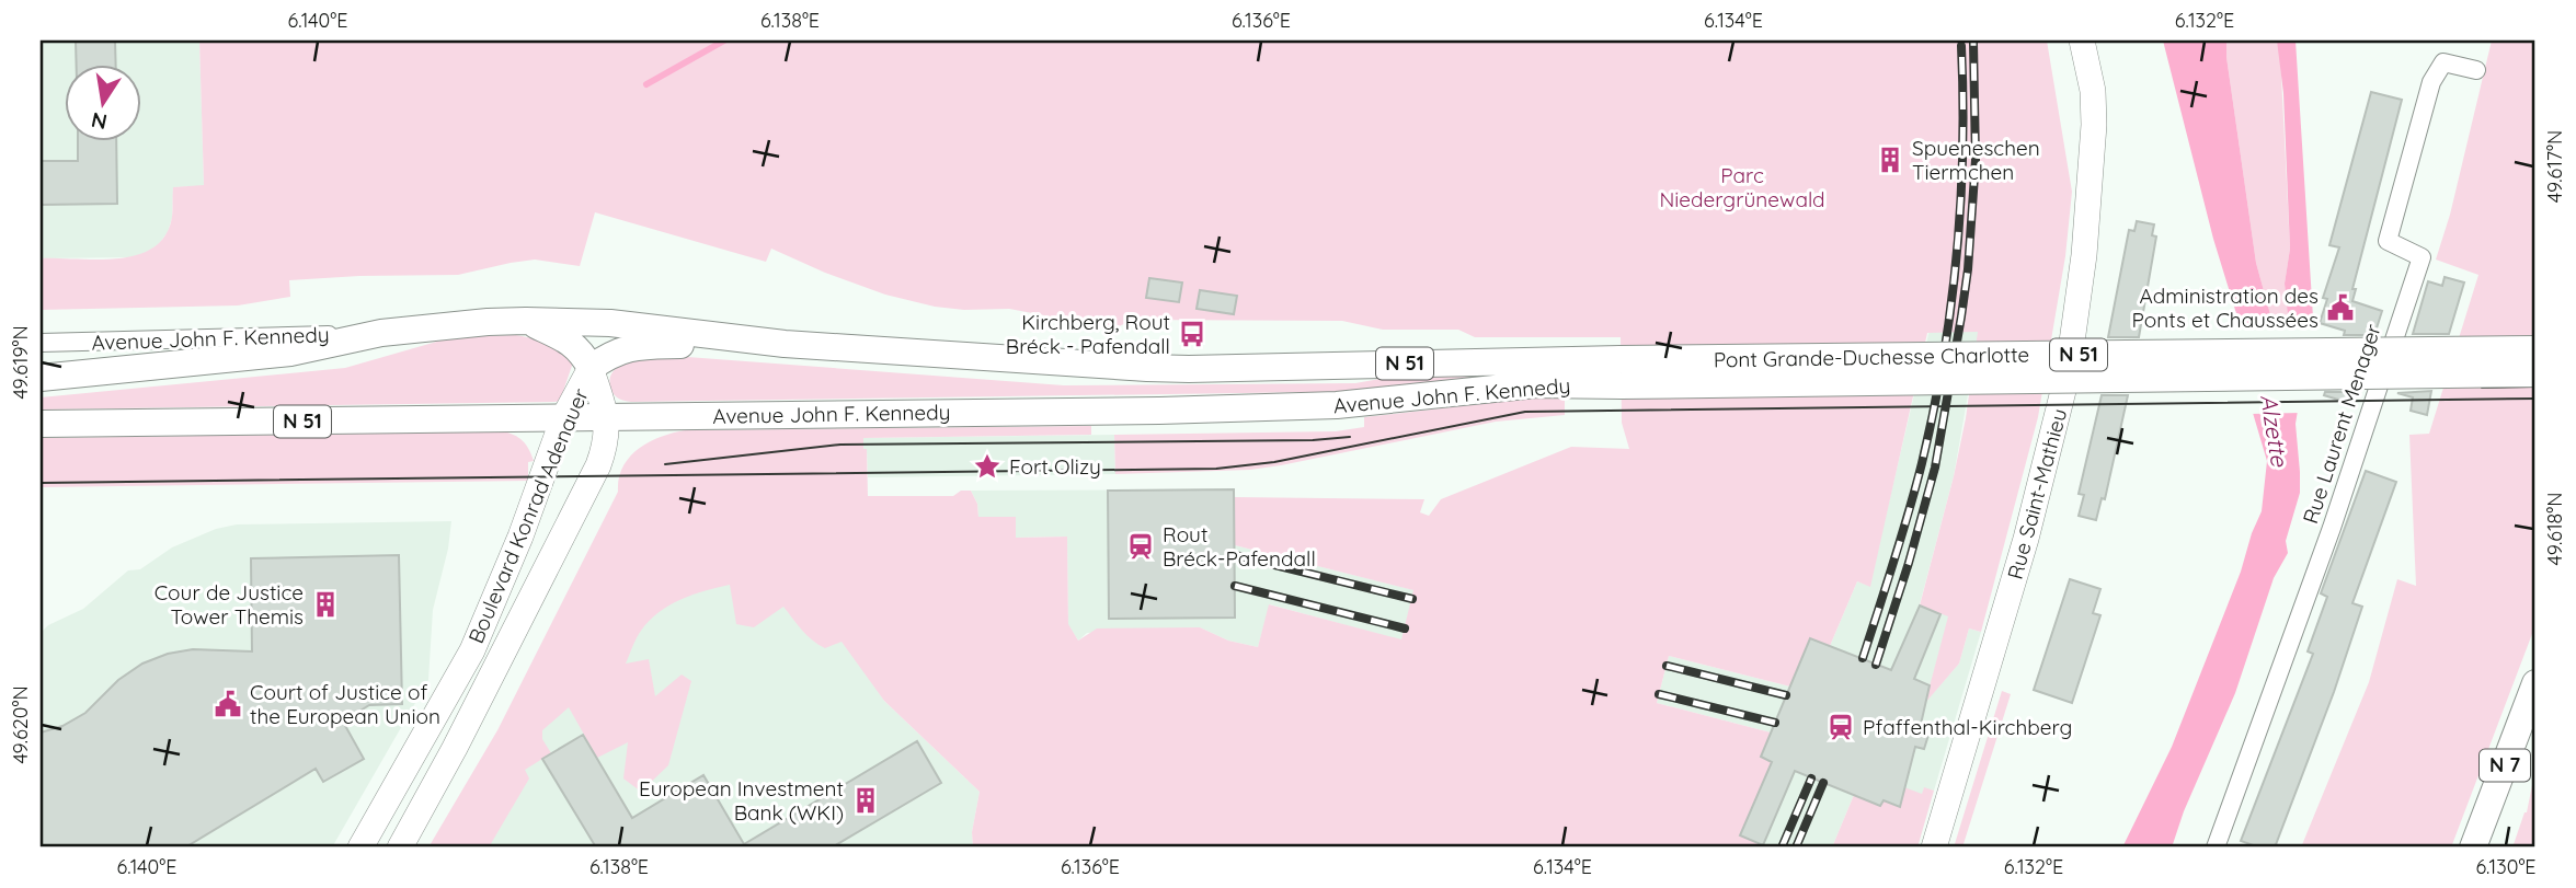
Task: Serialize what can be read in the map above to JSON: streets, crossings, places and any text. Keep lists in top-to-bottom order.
{
  "streets": {
    "main road": [
      "Avenue John F. Kennedy",
      "N 51",
      "Pont Grande-Duchesse Charlotte",
      "Rue Saint-Mathieu",
      "Boulevard Konrad Adenauer",
      "N 7"
    ],
    "street": ["Rue Laurent Menager"]
  },
  "crossings": [
    ["Avenue John F. Kennedy", "N 51"],
    ["Avenue John F. Kennedy", "Pont Grande-Duchesse Charlotte"],
    ["Avenue John F. Kennedy", "Boulevard Konrad Adenauer"],
    ["N 51", "Boulevard Konrad Adenauer"]
  ],
  "water": ["Alzette"],
  "parks": ["Parc Niedergrünewald"],
  "places": {
    "building": ["Spueneschen Tiermchen", "Cour de Justice Tower Themis", "European Investment Bank (WKI)"],
    "public building": ["Administration des Ponts et Chaussées", "Court of Justice of the European Union"],
    "bus stop": ["Kirchberg, Rout Bréck - Pafendall"],
    "place": ["Fort Olizy"],
    "station": ["Rout Bréck-Pafendall", "Pfaffenthal-Kirchberg"]
  },
  "north": "bottom",
  "coordinates": [
    "6.140°E",
    "6.138°E",
    "6.136°E",
    "6.134°E",
    "6.132°E",
    "49.617°N",
    "49.619°N",
    "49.618°N",
    "49.620°N",
    "6.130°E"
  ]
}
